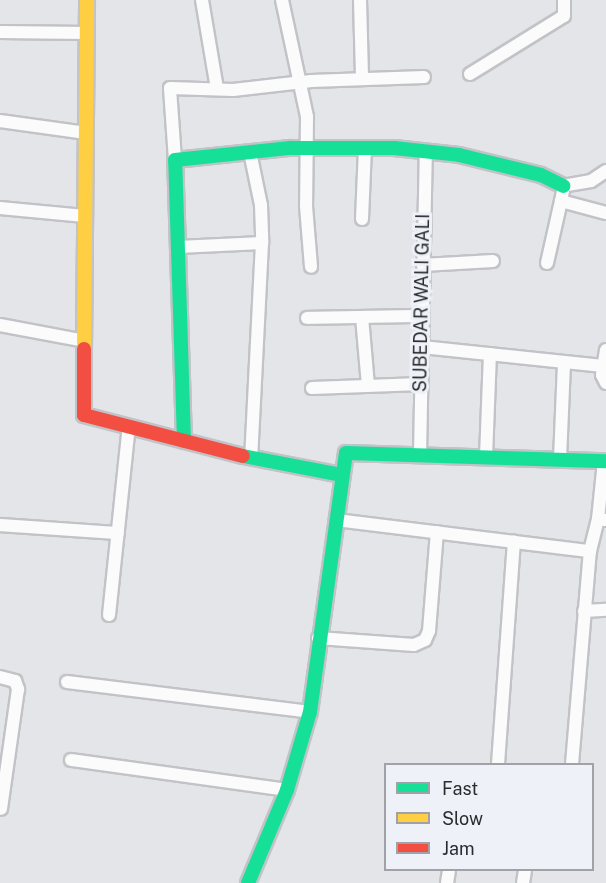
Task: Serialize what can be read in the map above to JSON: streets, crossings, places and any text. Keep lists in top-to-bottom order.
{
  "streets": {
    "street": ["SUBEDAR WALI GALI"]
  },
  "legend": ["Fast", "Slow", "Jam"]
}
